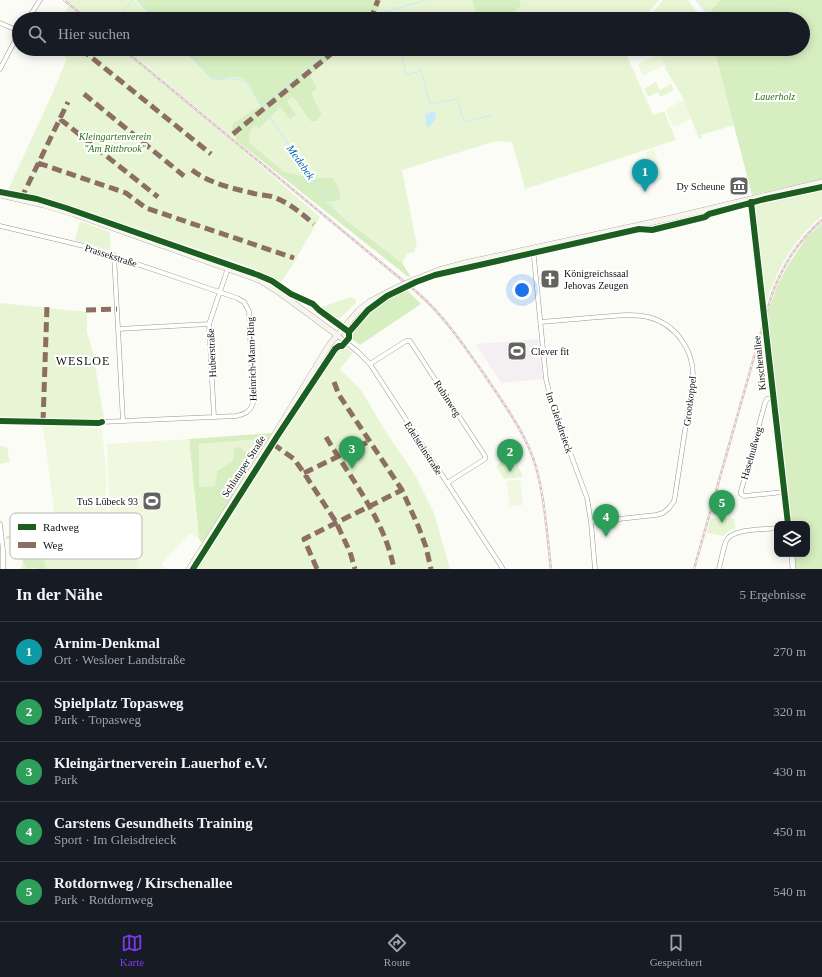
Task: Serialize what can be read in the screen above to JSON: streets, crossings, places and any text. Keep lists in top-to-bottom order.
{
  "streets": {
    "main road": ["Schlutuper Straße"],
    "street": [
      "Prassekstraße",
      "Huberstraße",
      "Heinrich-Mann-Ring",
      "Kirschenallee",
      "Rubinweg",
      "Grootkoppel",
      "Im Gleisdreieck",
      "Edelsteinstraße",
      "Haselnußweg"
    ]
  },
  "crossings": [
    ["Prassekstraße", "Huberstraße"],
    ["Prassekstraße", "Heinrich-Mann-Ring"],
    ["Huberstraße", "Heinrich-Mann-Ring"],
    ["Kirschenallee", "Haselnußweg"],
    ["Kirschenallee", "Schlutuper Straße"],
    ["Rubinweg", "Edelsteinstraße"],
    ["Grootkoppel", "Im Gleisdreieck"],
    ["Im Gleisdreieck", "Schlutuper Straße"],
    ["Edelsteinstraße", "Schlutuper Straße"]
  ],
  "districts": ["WESLOE"],
  "water": ["Medebek"],
  "parks": ["Lauerholz", "Kleingartenverein \"Am Rittbrook\""],
  "places": {
    "museum": ["Dy Scheune"],
    "church": ["Königreichssaal Jehovas Zeugen"],
    "sports": ["Clever fit", "TuS Lübeck 93"]
  },
  "legend": ["Radweg", "Weg"],
  "page": {
    "search": "Hier suchen",
    "pins": [
      "1",
      "3",
      "2",
      "5",
      "4"
    ],
    "heading": ["In der Nähe", "5 Ergebnisse"],
    "list": [
      {
        "mark": "1",
        "name": "Arnim-Denkmal",
        "note": "Ort · Wesloer Landstraße",
        "value": "270 m"
      },
      {
        "mark": "2",
        "name": "Spielplatz Topasweg",
        "note": "Park · Topasweg",
        "value": "320 m"
      },
      {
        "mark": "3",
        "name": "Kleingärtnerverein Lauerhof e.V.",
        "note": "Park",
        "value": "430 m"
      },
      {
        "mark": "4",
        "name": "Carstens Gesundheits Training",
        "note": "Sport · Im Gleisdreieck",
        "value": "450 m"
      },
      {
        "mark": "5",
        "name": "Rotdornweg / Kirschenallee",
        "note": "Park · Rotdornweg",
        "value": "540 m"
      }
    ],
    "nav": ["Karte", "Route", "Gespeichert"]
  }
}
